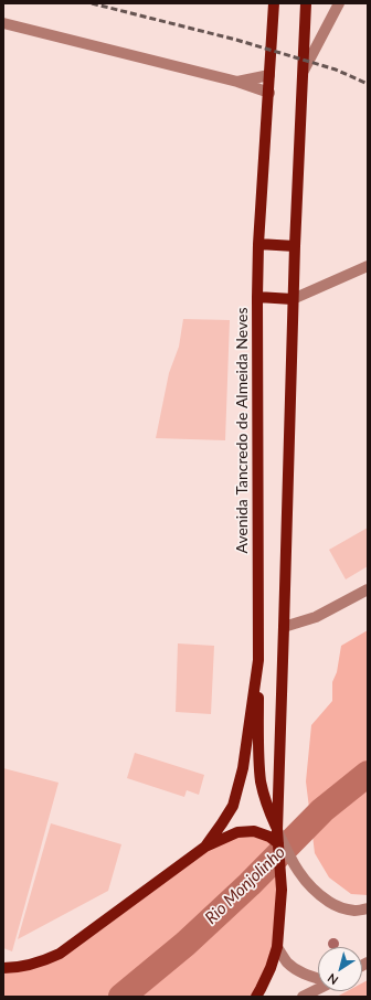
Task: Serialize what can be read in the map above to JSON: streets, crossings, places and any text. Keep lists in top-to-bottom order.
{
  "streets": {
    "main road": ["Avenida Tancredo de Almeida Neves"]
  },
  "water": ["Rio Monjolinho"],
  "north": "bottom left"
}
